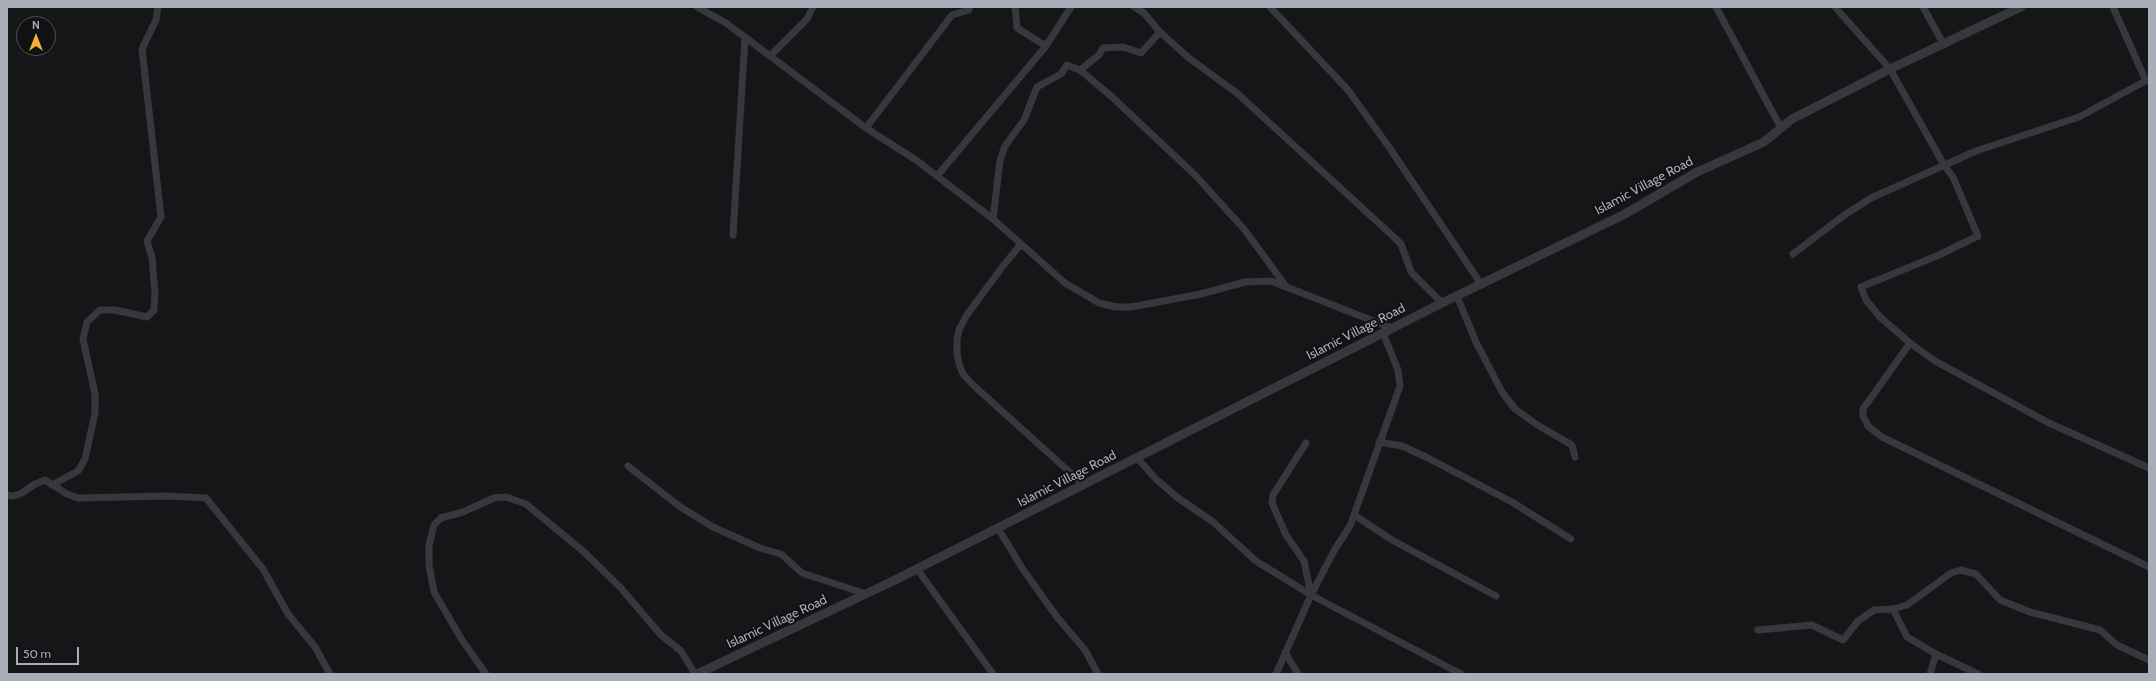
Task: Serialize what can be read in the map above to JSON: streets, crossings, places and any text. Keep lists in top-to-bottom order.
{
  "streets": {
    "street": ["Islamic Village Road"]
  },
  "scale_bar": "50 m",
  "north": "top"
}
